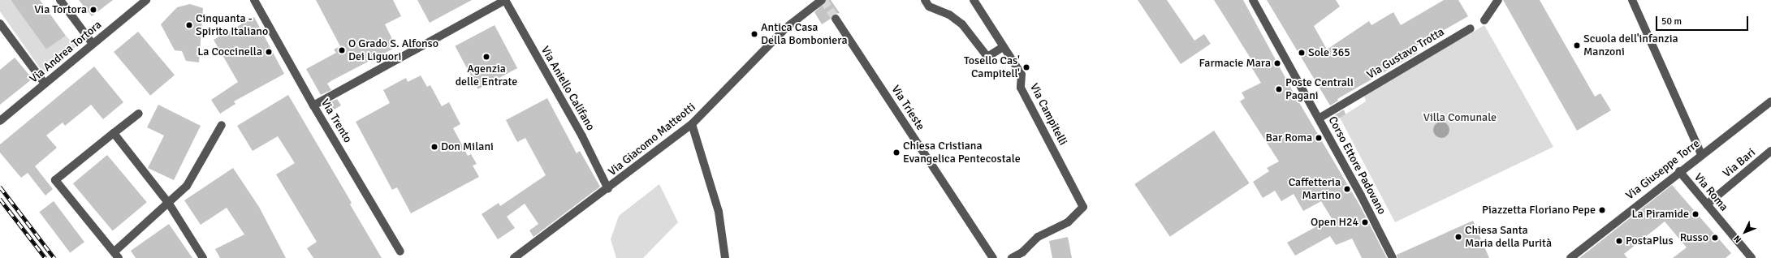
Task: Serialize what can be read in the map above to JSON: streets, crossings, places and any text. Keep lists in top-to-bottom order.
{
  "streets": {
    "street": [
      "Via Andrea Tortora",
      "Via Gustavo Trotta",
      "Via Aniello Califano",
      "Via Trieste",
      "Via Campitelli",
      "Via Trento",
      "Via Giacomo Matteotti",
      "Via Bari",
      "Corso Ettore Padovano",
      "Via Giuseppe Torre",
      "Via Roma"
    ]
  },
  "crossings": [
    ["Via Gustavo Trotta", "Corso Ettore Padovano"],
    ["Via Aniello Califano", "Via Giacomo Matteotti"],
    ["Via Bari", "Via Roma"],
    ["Via Giuseppe Torre", "Via Roma"]
  ],
  "parks": ["Villa Comunale"],
  "places": [
    "Via Tortora",
    "Cinquanta - Spirito Italiano",
    "Antica Casa Della Bomboniera",
    "Scuola dell'infanzia Manzoni",
    "O Grado S. Alfonso Dei Liguori",
    "La Coccinella",
    "Sole 365",
    "Agenzia delle Entrate",
    "Farmacie Mara",
    "Tosello Cas' Campitell'",
    "Poste Centrali Pagani",
    "Bar Roma",
    "Don Milani",
    "Chiesa Cristiana Evangelica Pentecostale",
    "Caffetteria Martino",
    "Piazzetta Floriano Pepe",
    "La Piramide",
    "Open H24",
    "Chiesa Santa Maria della Purità",
    "Russo",
    "PostaPlus"
  ],
  "scale_bar": "50 m",
  "north": "bottom left"
}
